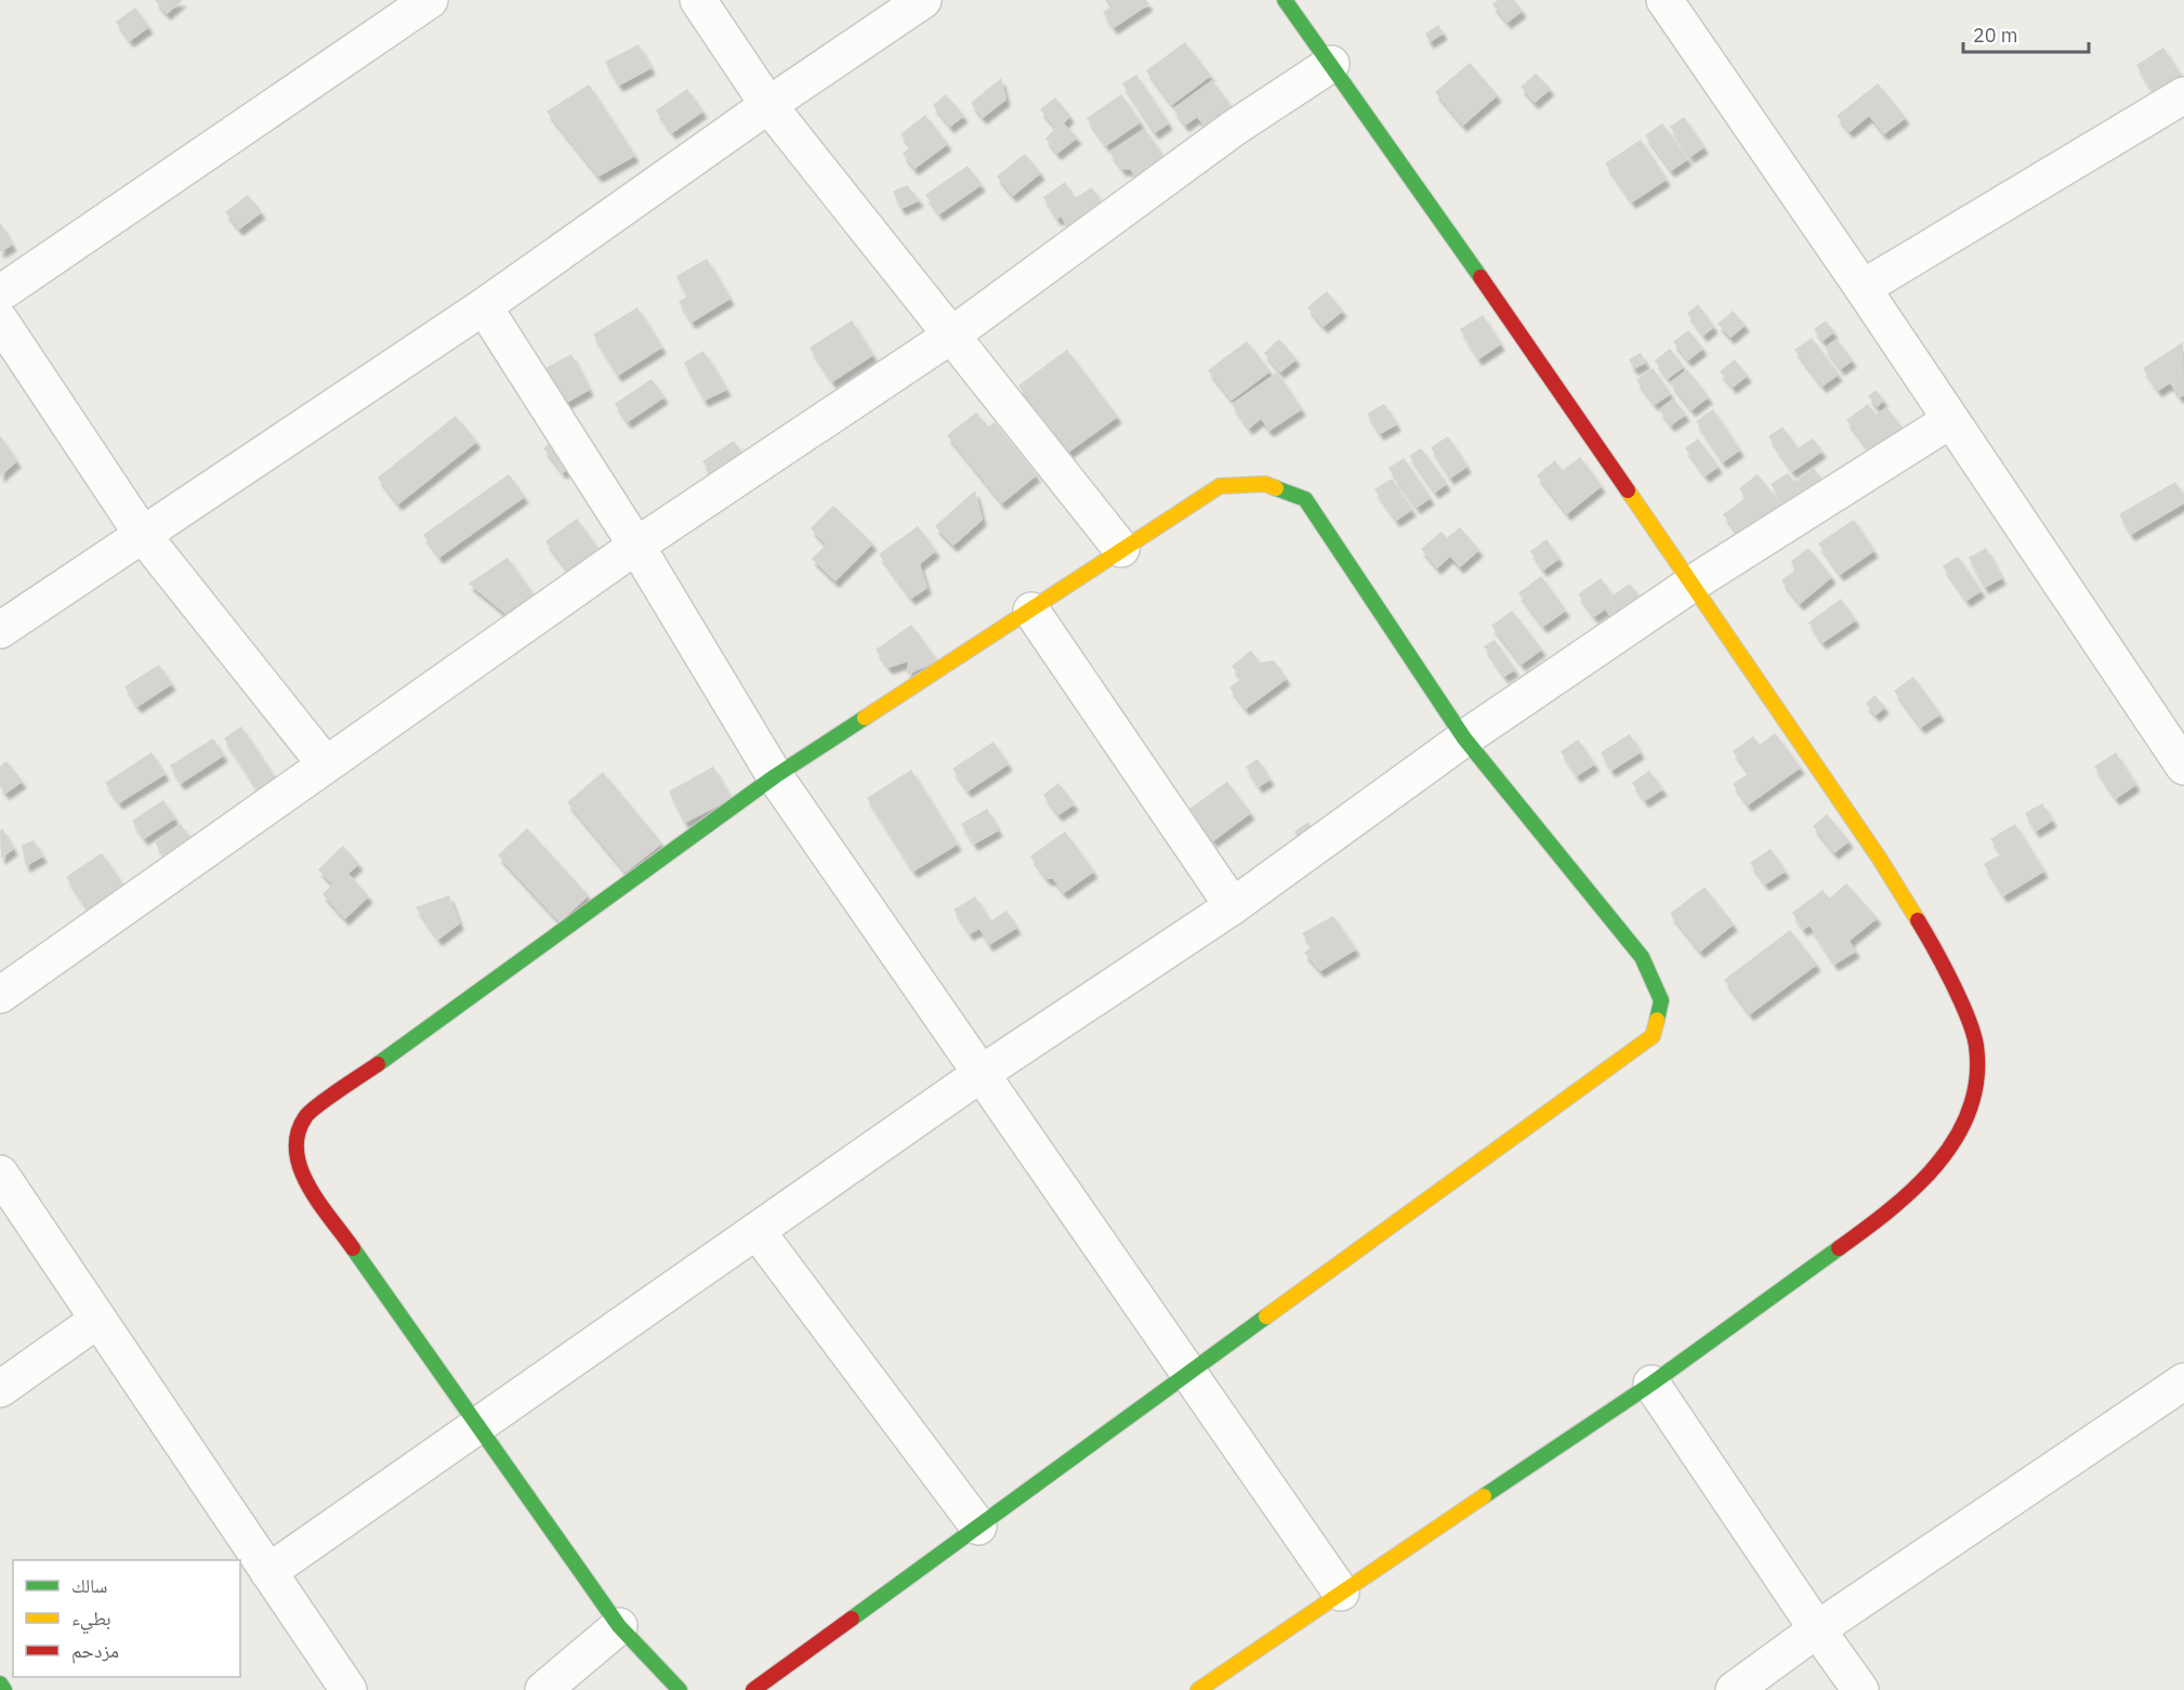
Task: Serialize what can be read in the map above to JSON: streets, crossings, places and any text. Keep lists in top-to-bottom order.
{
  "legend": ["سالك", "بطيء", "مزدحم"],
  "scale_bar": "20 m"
}
